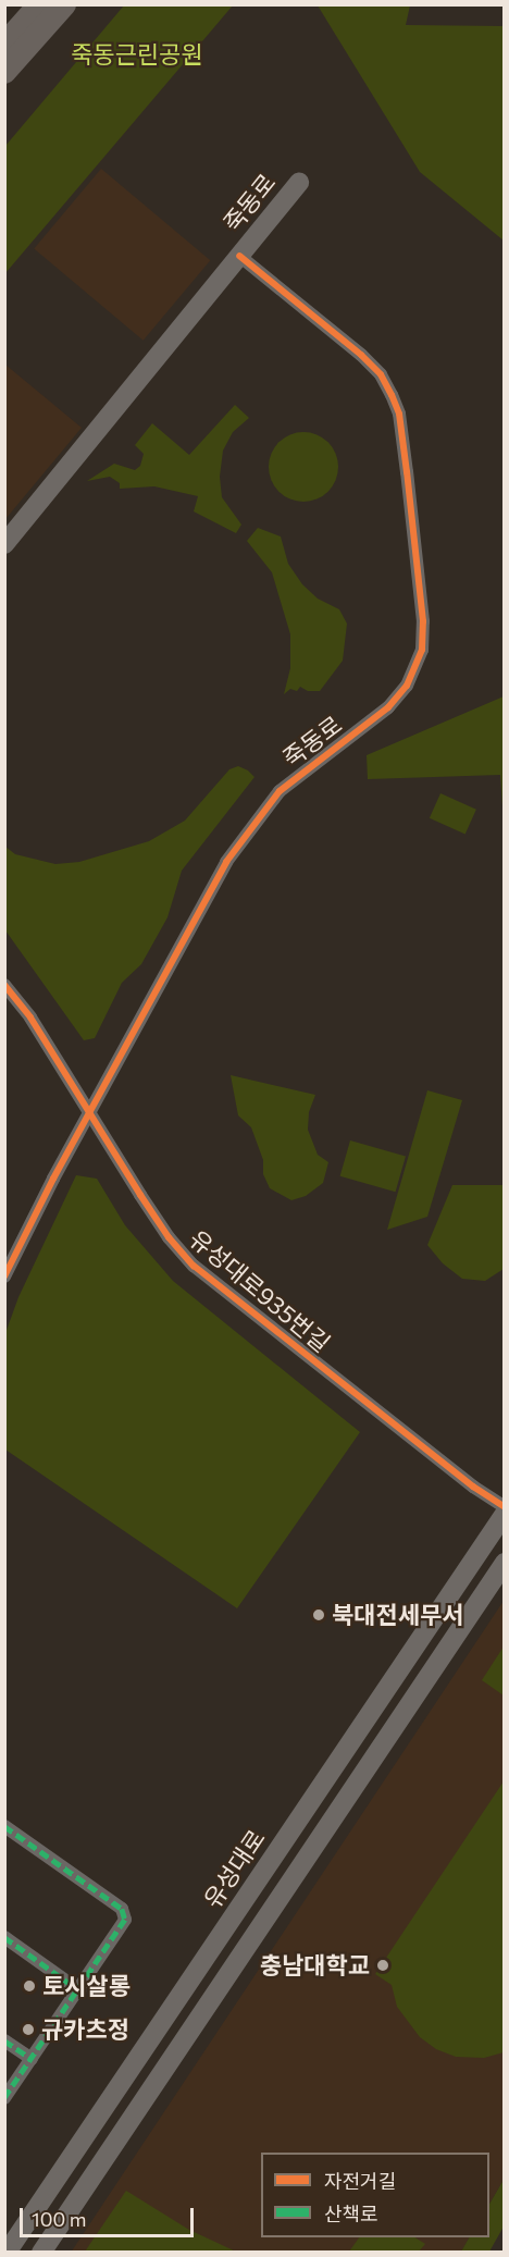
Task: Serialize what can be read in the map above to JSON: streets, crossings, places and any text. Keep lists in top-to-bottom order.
{
  "streets": {
    "main road": ["죽동로", "유성대로"],
    "street": ["유성대로935번길"]
  },
  "crossings": [
    ["죽동로", "유성대로935번길"]
  ],
  "parks": ["죽동근린공원"],
  "places": [
    "북대전세무서",
    "충남대학교",
    "토시살롱",
    "규카츠정"
  ],
  "legend": ["자전거길", "산책로"],
  "scale_bar": "100 m"
}
